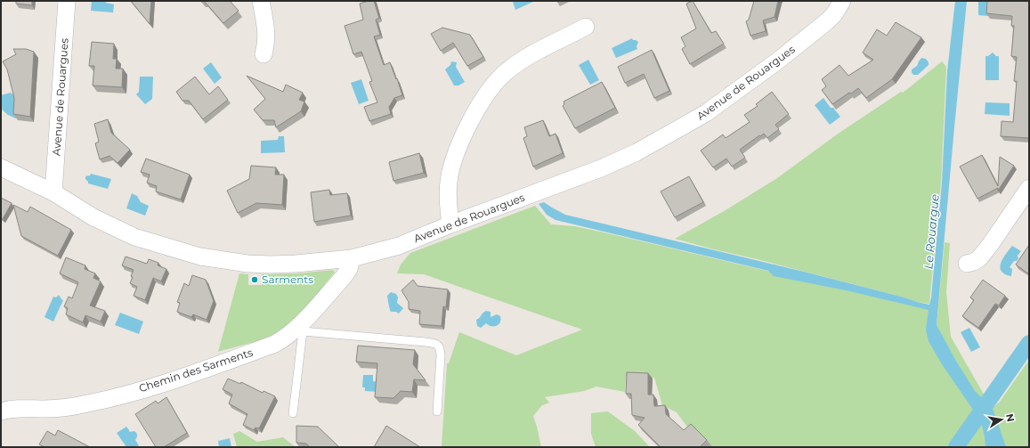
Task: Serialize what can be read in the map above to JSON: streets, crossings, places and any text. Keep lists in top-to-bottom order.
{
  "streets": {
    "street": ["Avenue de Rouargues", "Chemin des Sarments"]
  },
  "crossings": [
    ["Avenue de Rouargues", "Chemin des Sarments"]
  ],
  "water": ["Le Rouargue"],
  "places": ["Sarments"],
  "north": "right"
}
